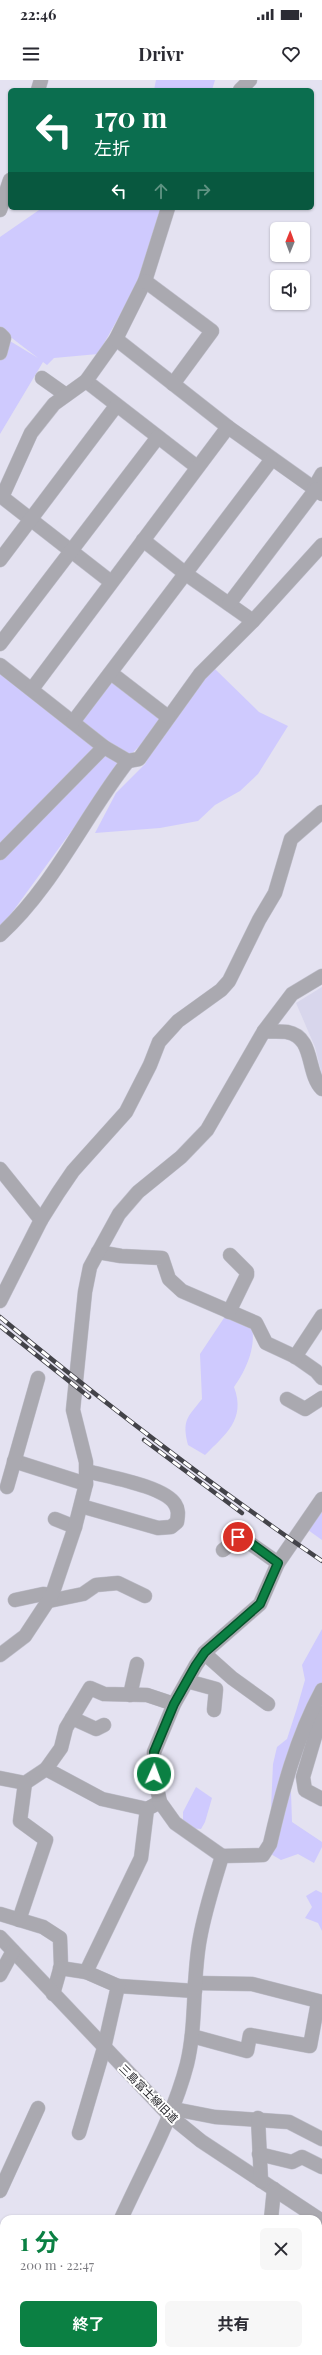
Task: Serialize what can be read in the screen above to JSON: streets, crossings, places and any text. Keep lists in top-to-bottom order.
{
  "streets": {
    "street": ["三島富士線旧道"]
  },
  "north": "top",
  "page": {
    "status": "22:46",
    "header": "Drivr",
    "turn": ["170 m", "左折"],
    "heading": ["1 分", "200 m · 22:47"],
    "buttons": ["終了", "共有"]
  }
}
